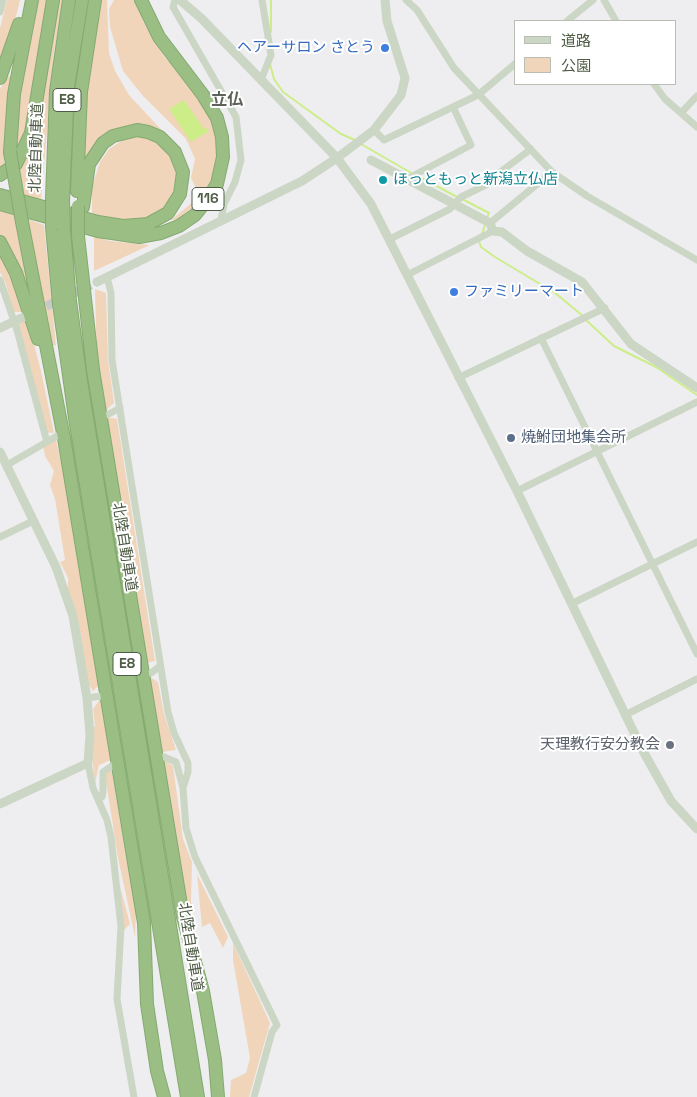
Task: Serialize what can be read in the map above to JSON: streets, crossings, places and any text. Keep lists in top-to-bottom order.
{
  "streets": {
    "highway": ["E8", "北陸自動車道", "116"]
  },
  "districts": ["立仏"],
  "places": [
    "ヘアーサロン さとう",
    "ほっともっと新潟立仏店",
    "ファミリーマート",
    "焼鮒団地集会所",
    "天理教行安分教会"
  ],
  "legend": ["道路", "公園"]
}
